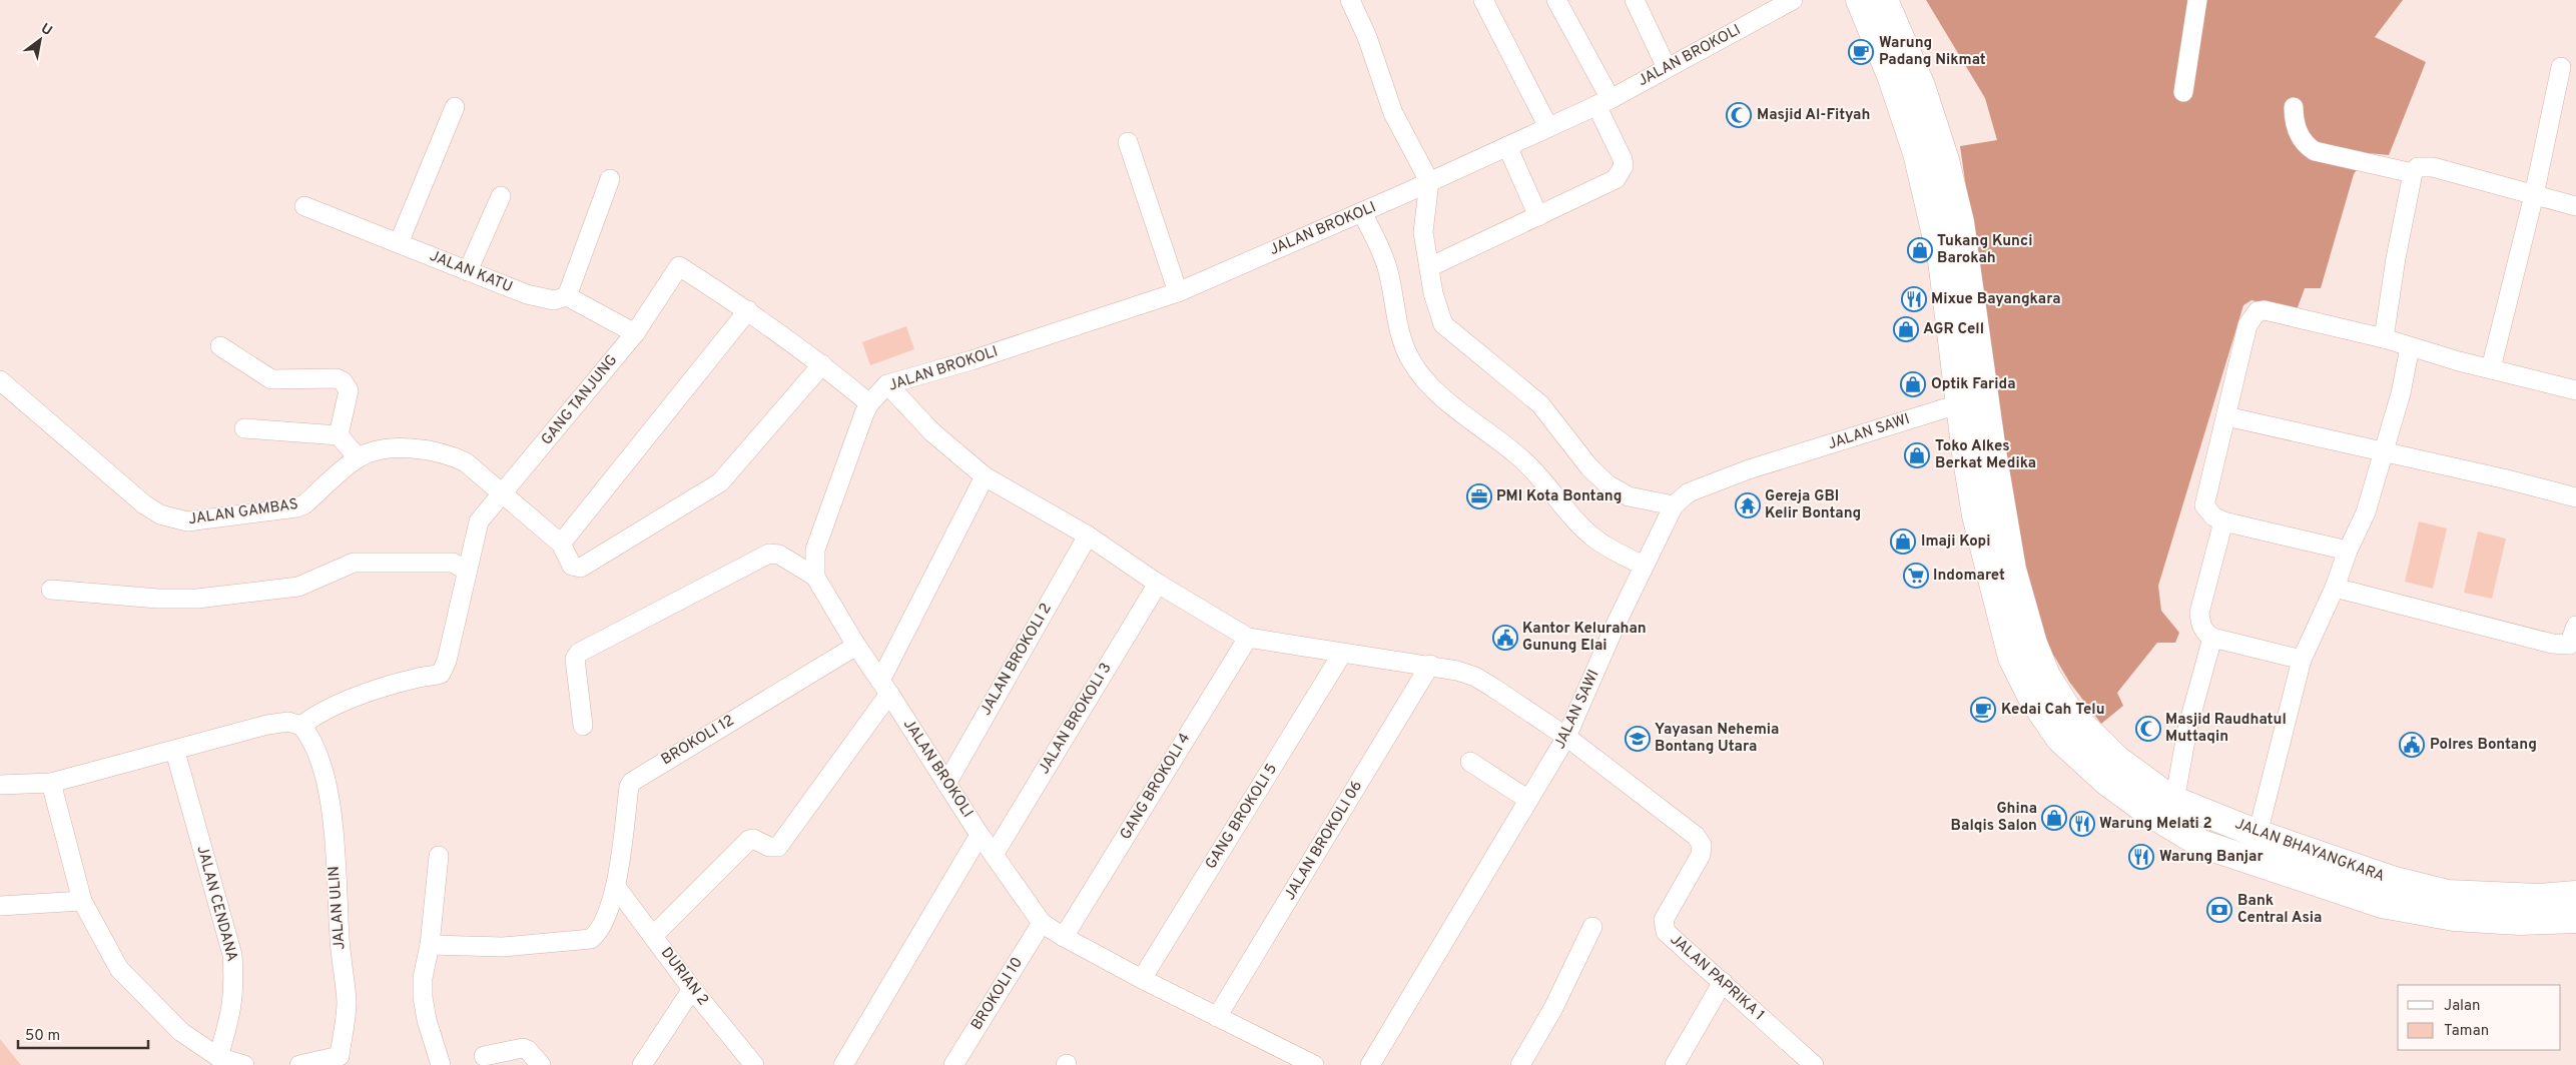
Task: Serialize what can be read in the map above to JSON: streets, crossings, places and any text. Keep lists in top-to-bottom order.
{
  "streets": {
    "main road": ["JALAN BHAYANGKARA"],
    "street": [
      "JALAN BROKOLI",
      "JALAN KATU",
      "GANG TANJUNG",
      "JALAN SAWI",
      "JALAN GAMBAS",
      "JALAN BROKOLI 2",
      "JALAN BROKOLI 3",
      "BROKOLI 12",
      "GANG BROKOLI 4",
      "GANG BROKOLI 5",
      "JALAN BROKOLI 06",
      "JALAN CENDANA",
      "JALAN ULIN",
      "DURIAN 2",
      "JALAN PAPRIKA 1",
      "BROKOLI 10"
    ]
  },
  "crossings": [
    ["JALAN BROKOLI", "JALAN BROKOLI 2"],
    ["JALAN BROKOLI", "JALAN BROKOLI 3"],
    ["JALAN BROKOLI", "BROKOLI 12"],
    ["JALAN BROKOLI", "GANG BROKOLI 4"],
    ["JALAN BROKOLI", "GANG BROKOLI 5"],
    ["JALAN BROKOLI", "JALAN BROKOLI 06"],
    ["JALAN BROKOLI", "BROKOLI 10"],
    ["GANG TANJUNG", "JALAN GAMBAS"],
    ["JALAN SAWI", "JALAN BHAYANGKARA"],
    ["JALAN SAWI", "JALAN PAPRIKA 1"],
    ["BROKOLI 12", "DURIAN 2"]
  ],
  "places": {
    "cafe": ["Warung Padang Nikmat", "Kedai Cah Telu"],
    "mosque": ["Masjid Al-Fityah", "Masjid Raudhatul Muttaqin"],
    "shop": [
      "Tukang Kunci Barokah",
      "AGR Cell",
      "Optik Farida",
      "Toko Alkes Berkat Medika",
      "Imaji Kopi",
      "Ghina Balqis Salon"
    ],
    "restaurant": ["Mixue Bayangkara", "Warung Melati 2", "Warung Banjar"],
    "office": ["PMI Kota Bontang"],
    "temple": ["Gereja GBI Kelir Bontang"],
    "supermarket": ["Indomaret"],
    "public building": ["Kantor Kelurahan Gunung Elai", "Polres Bontang"],
    "school or university": ["Yayasan Nehemia Bontang Utara"],
    "bank": ["Bank Central Asia"]
  },
  "legend": ["Jalan", "Taman"],
  "scale_bar": "50 m",
  "north": "top right"
}
